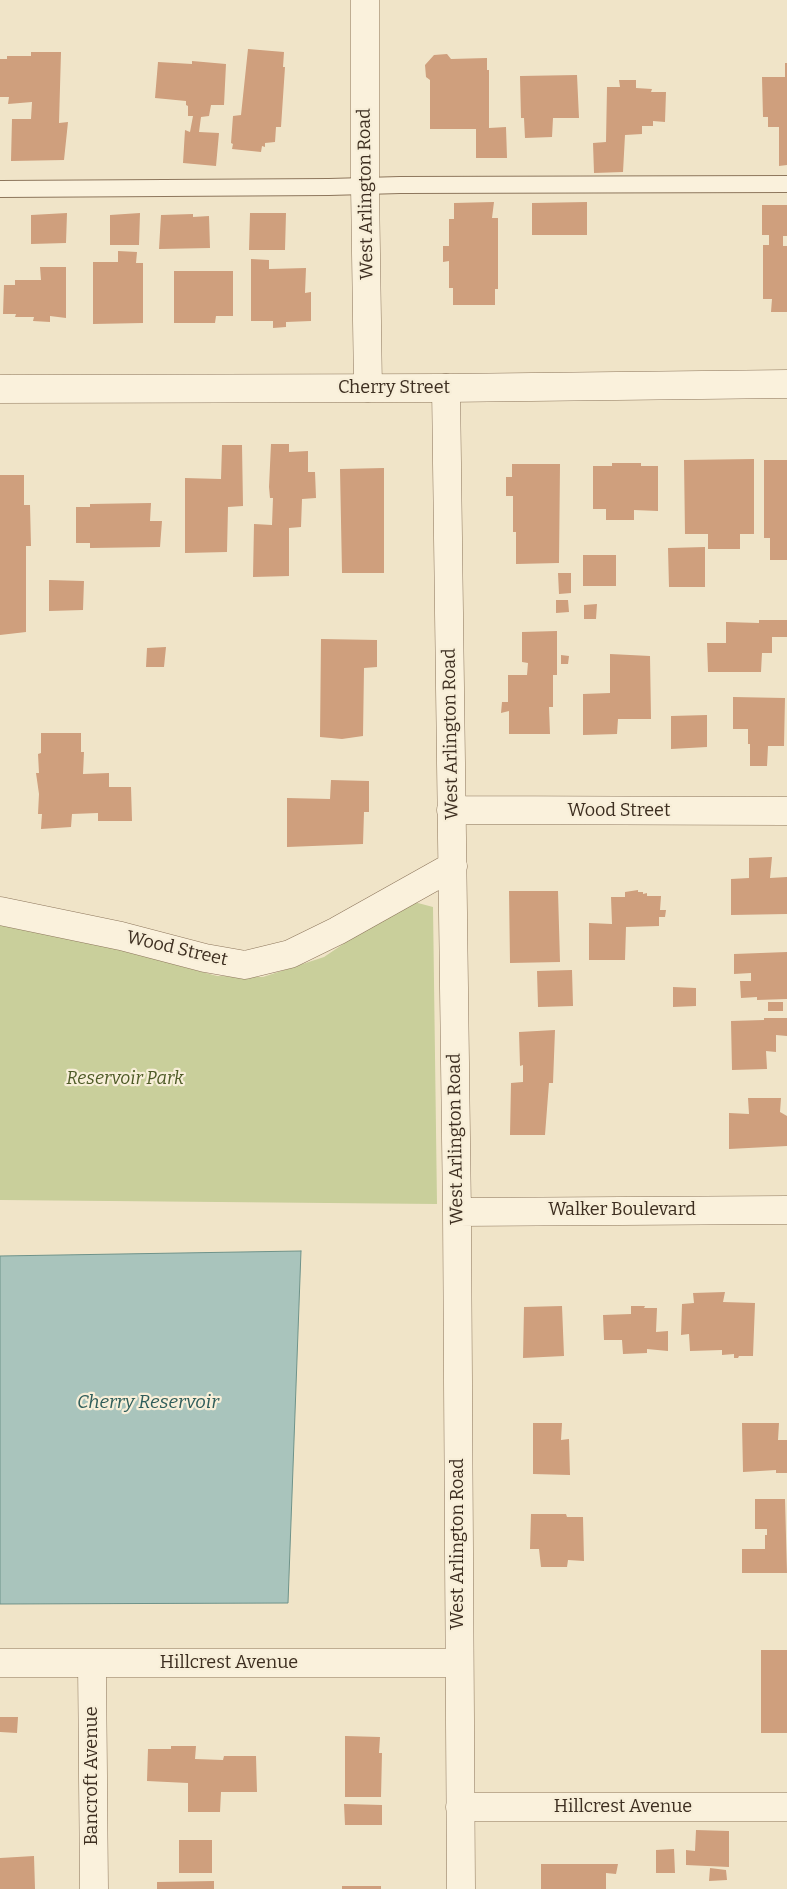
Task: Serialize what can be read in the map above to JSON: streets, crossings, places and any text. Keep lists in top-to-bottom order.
{
  "streets": {
    "street": [
      "West Arlington Road",
      "Cherry Street",
      "Wood Street",
      "Walker Boulevard",
      "Hillcrest Avenue",
      "Bancroft Avenue"
    ]
  },
  "crossings": [
    ["West Arlington Road", "Cherry Street"],
    ["West Arlington Road", "Wood Street"],
    ["West Arlington Road", "Walker Boulevard"],
    ["West Arlington Road", "Hillcrest Avenue"],
    ["Hillcrest Avenue", "Bancroft Avenue"]
  ],
  "water": ["Cherry Reservoir"],
  "parks": ["Reservoir Park"]
}
